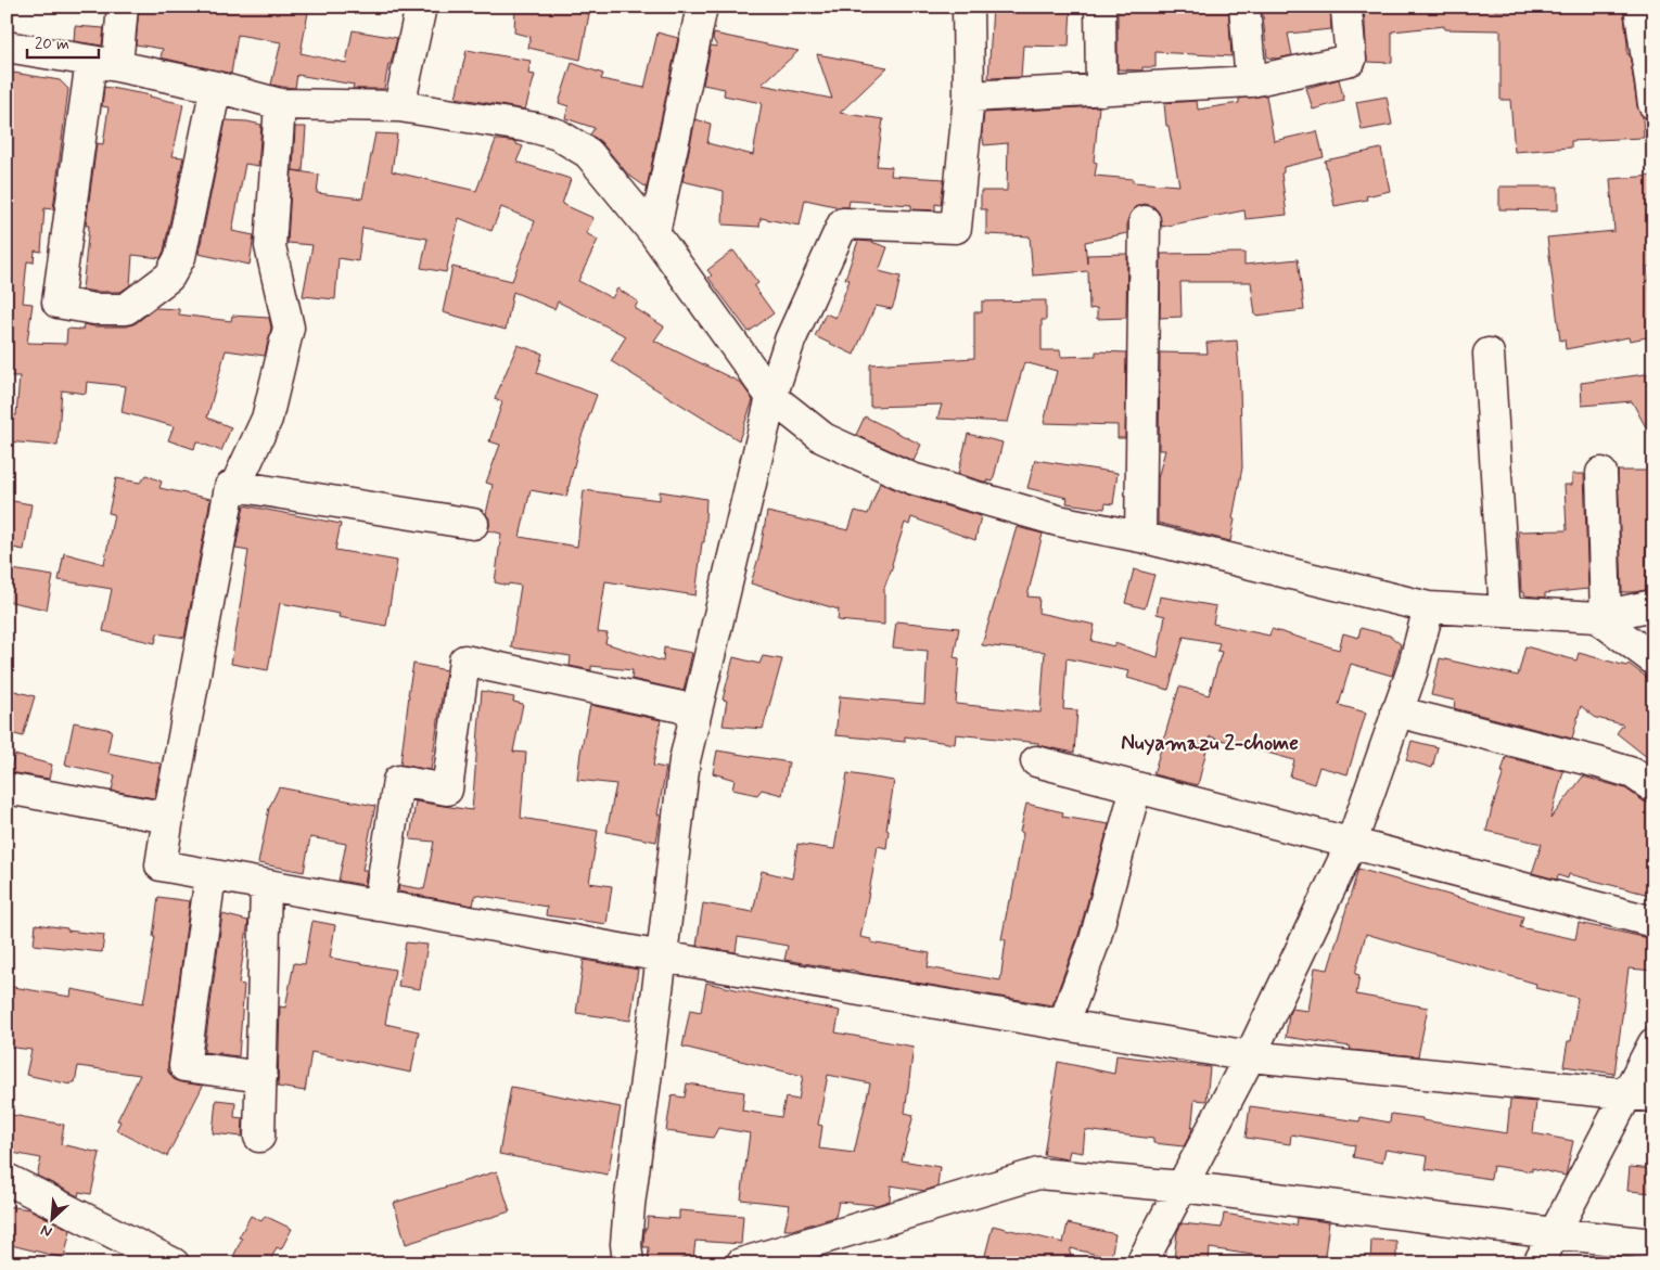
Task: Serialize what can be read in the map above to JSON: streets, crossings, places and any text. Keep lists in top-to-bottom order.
{
  "districts": ["Nuyamazu 2-chome"],
  "scale_bar": "20 m",
  "north": "bottom left"
}
